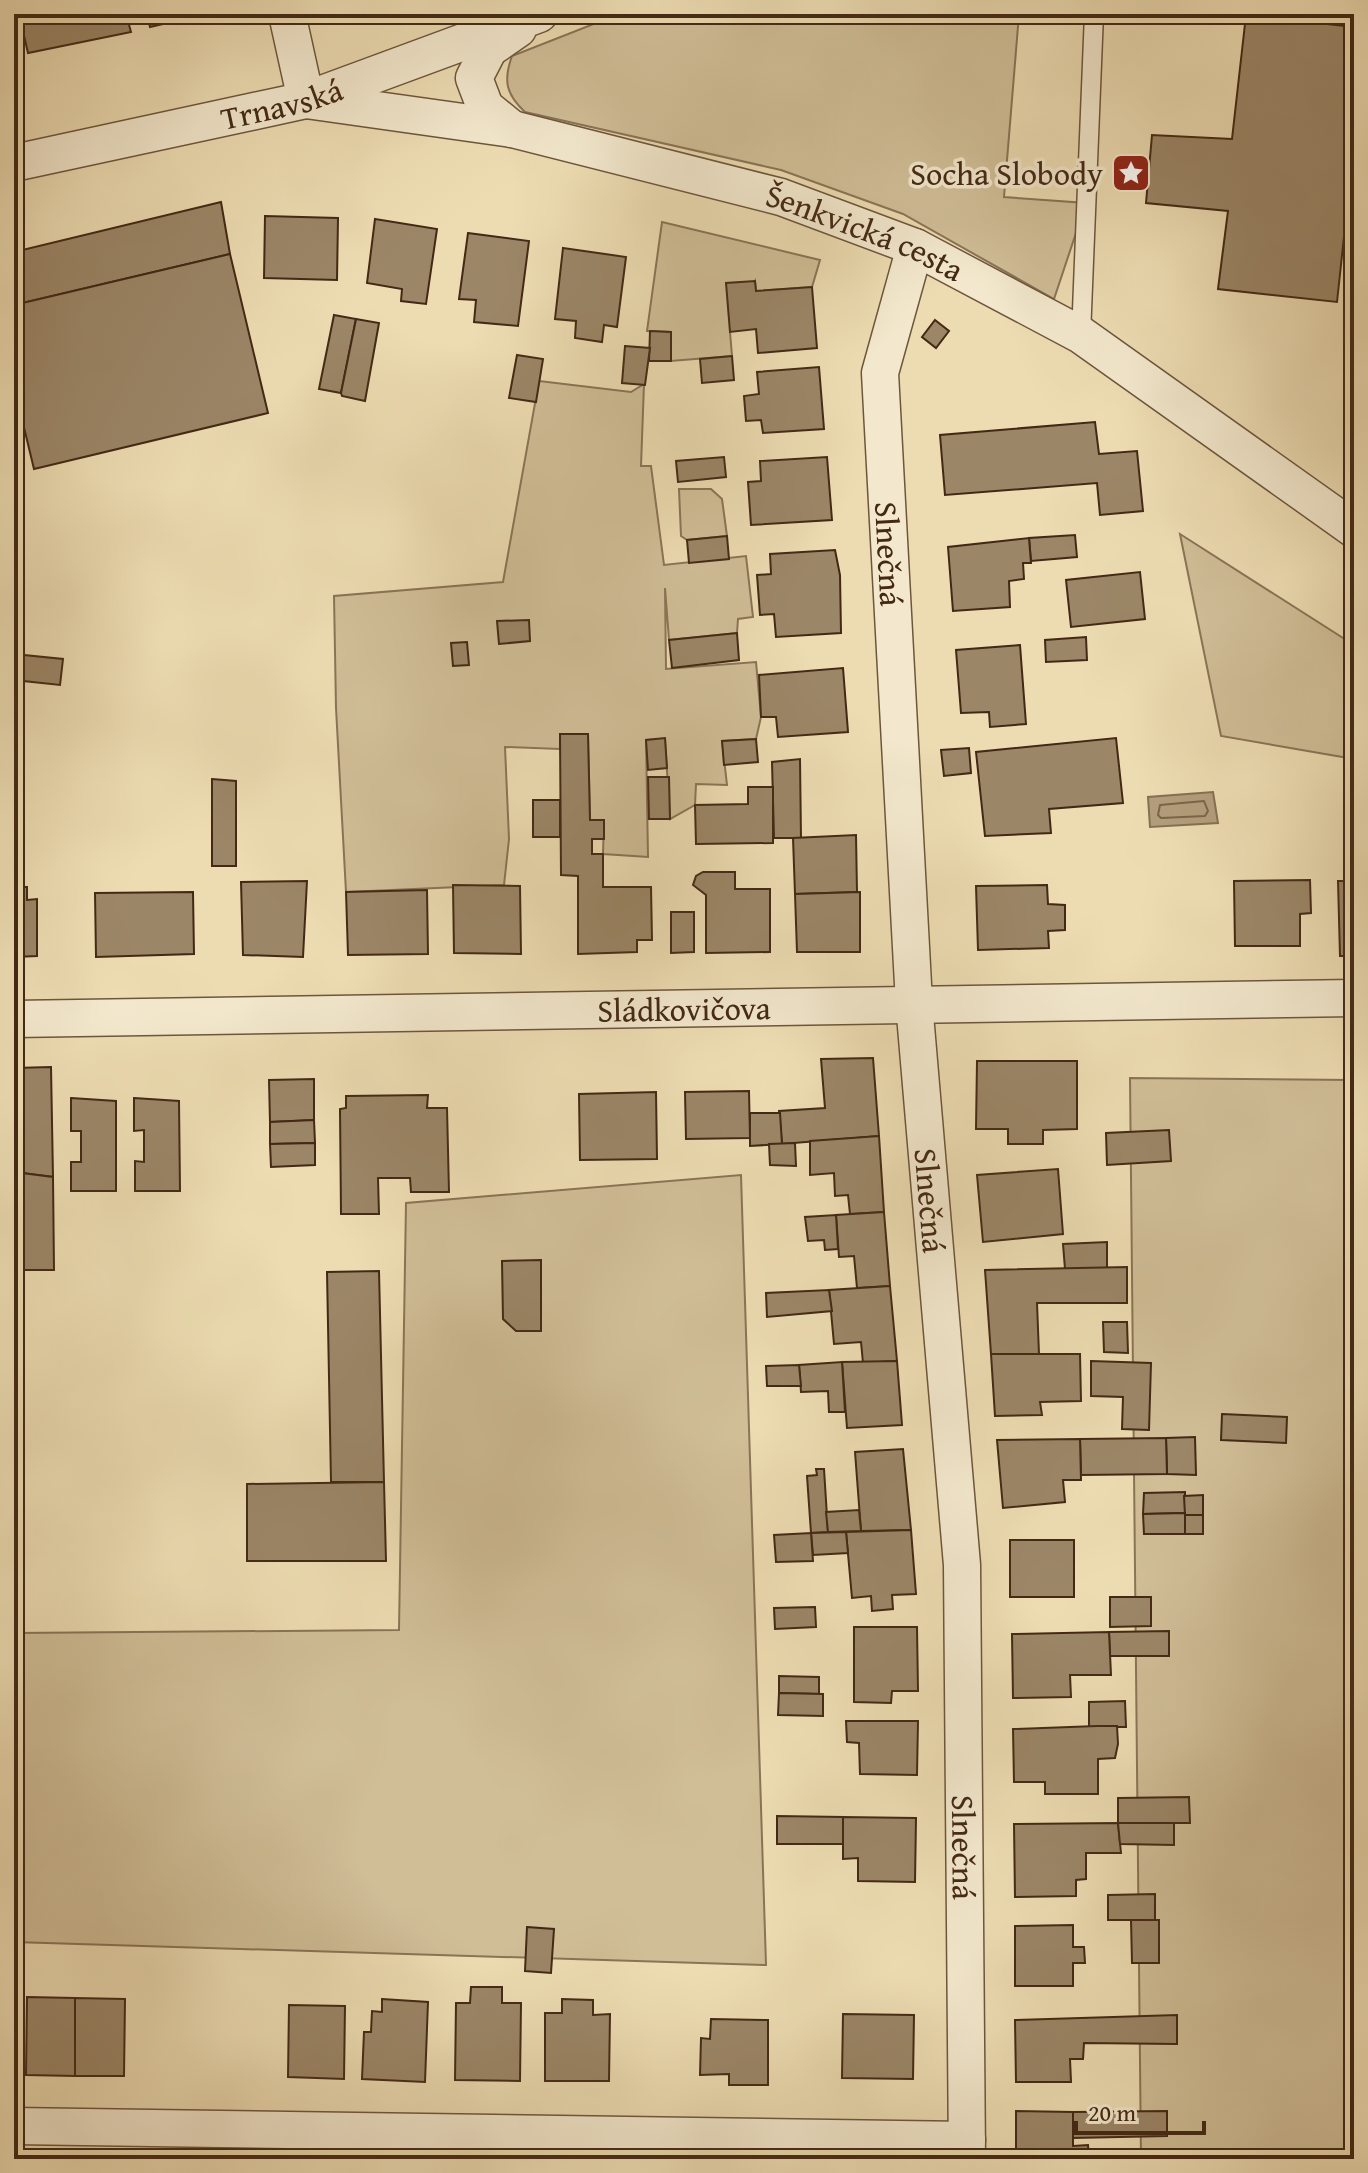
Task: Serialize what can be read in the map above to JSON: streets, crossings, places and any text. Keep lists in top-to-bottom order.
{
  "streets": {
    "street": [
      "Trnavská",
      "Šenkvická cesta",
      "Slnečná",
      "Sládkovičova"
    ]
  },
  "crossings": [
    ["Trnavská", "Šenkvická cesta"],
    ["Šenkvická cesta", "Slnečná"],
    ["Slnečná", "Sládkovičova"]
  ],
  "places": {
    "place": ["Socha Slobody"]
  },
  "scale_bar": "20 m"
}
